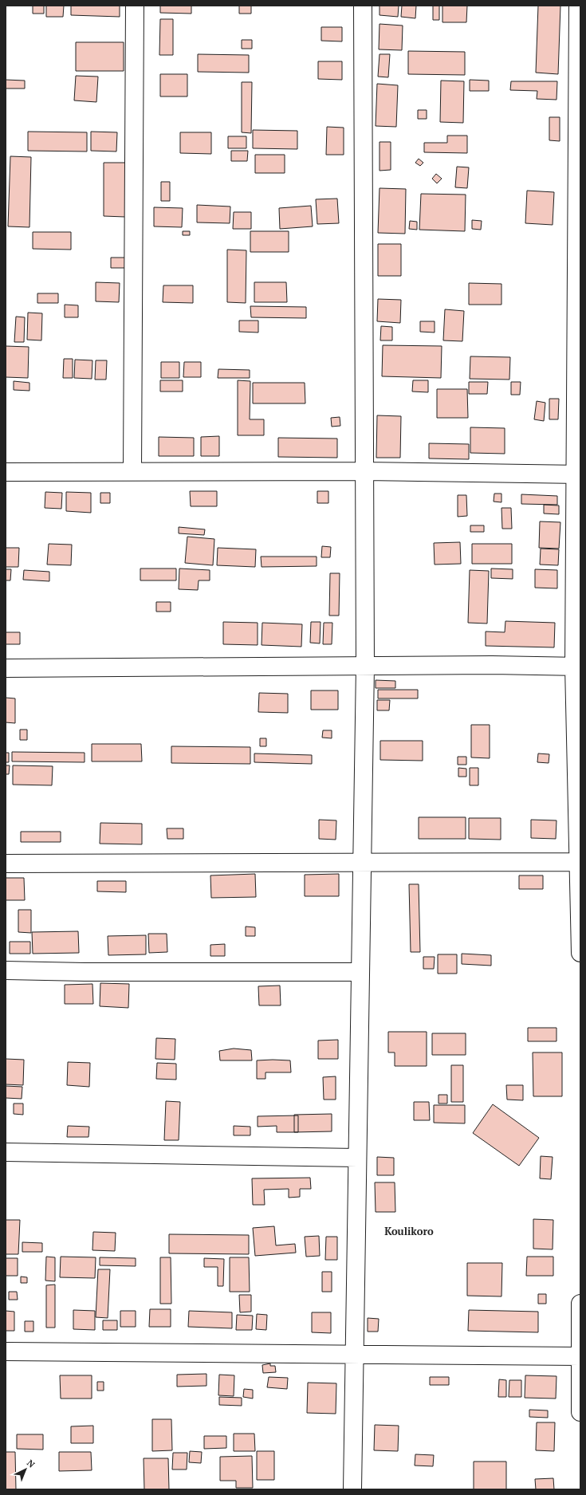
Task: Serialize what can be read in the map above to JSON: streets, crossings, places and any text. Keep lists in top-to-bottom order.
{
  "districts": ["Koulikoro"],
  "north": "top right"
}
